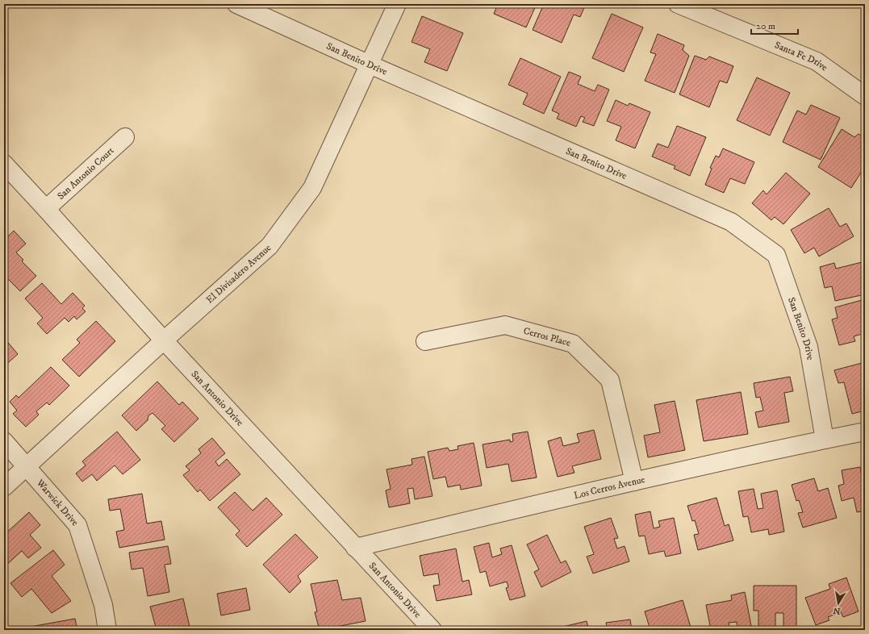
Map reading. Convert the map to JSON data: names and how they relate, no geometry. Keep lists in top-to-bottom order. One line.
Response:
{"streets":{"street":["Santa Fe Drive","San Benito Drive","San Antonio Court","El Divisadero Avenue","Cerros Place","San Antonio Drive","Los Cerros Avenue","Warwick Drive"]},"crossings":[["San Benito Drive","El Divisadero Avenue"],["San Benito Drive","Los Cerros Avenue"],["San Antonio Court","San Antonio Drive"],["El Divisadero Avenue","San Antonio Drive"],["El Divisadero Avenue","Warwick Drive"],["Cerros Place","Los Cerros Avenue"],["San Antonio Drive","Los Cerros Avenue"]],"scale_bar":"20 m","north":"bottom"}
